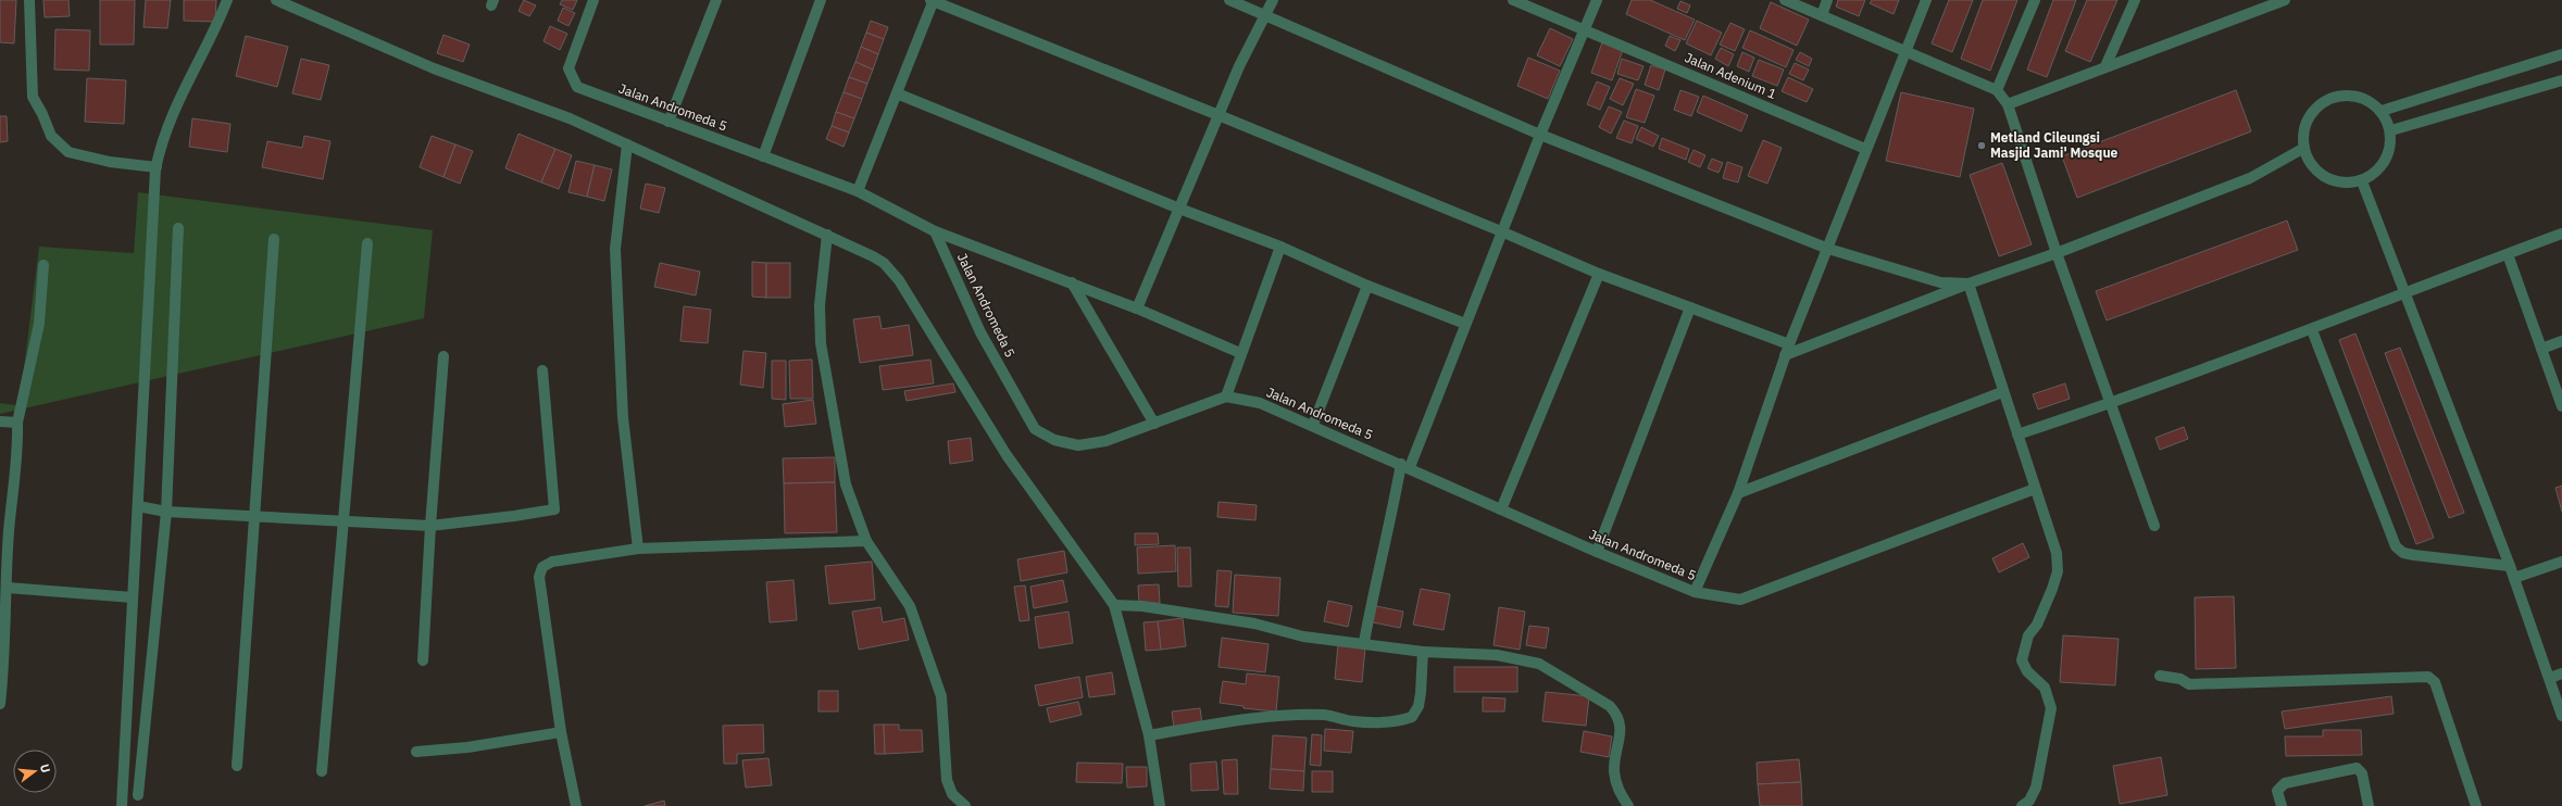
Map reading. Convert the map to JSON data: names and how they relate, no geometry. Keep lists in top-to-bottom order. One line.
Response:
{"streets":{"street":["Jalan Adenium 1","Jalan Andromeda 5"]},"places":["Metland Cileungsi Masjid Jami' Mosque"],"north":"right"}
